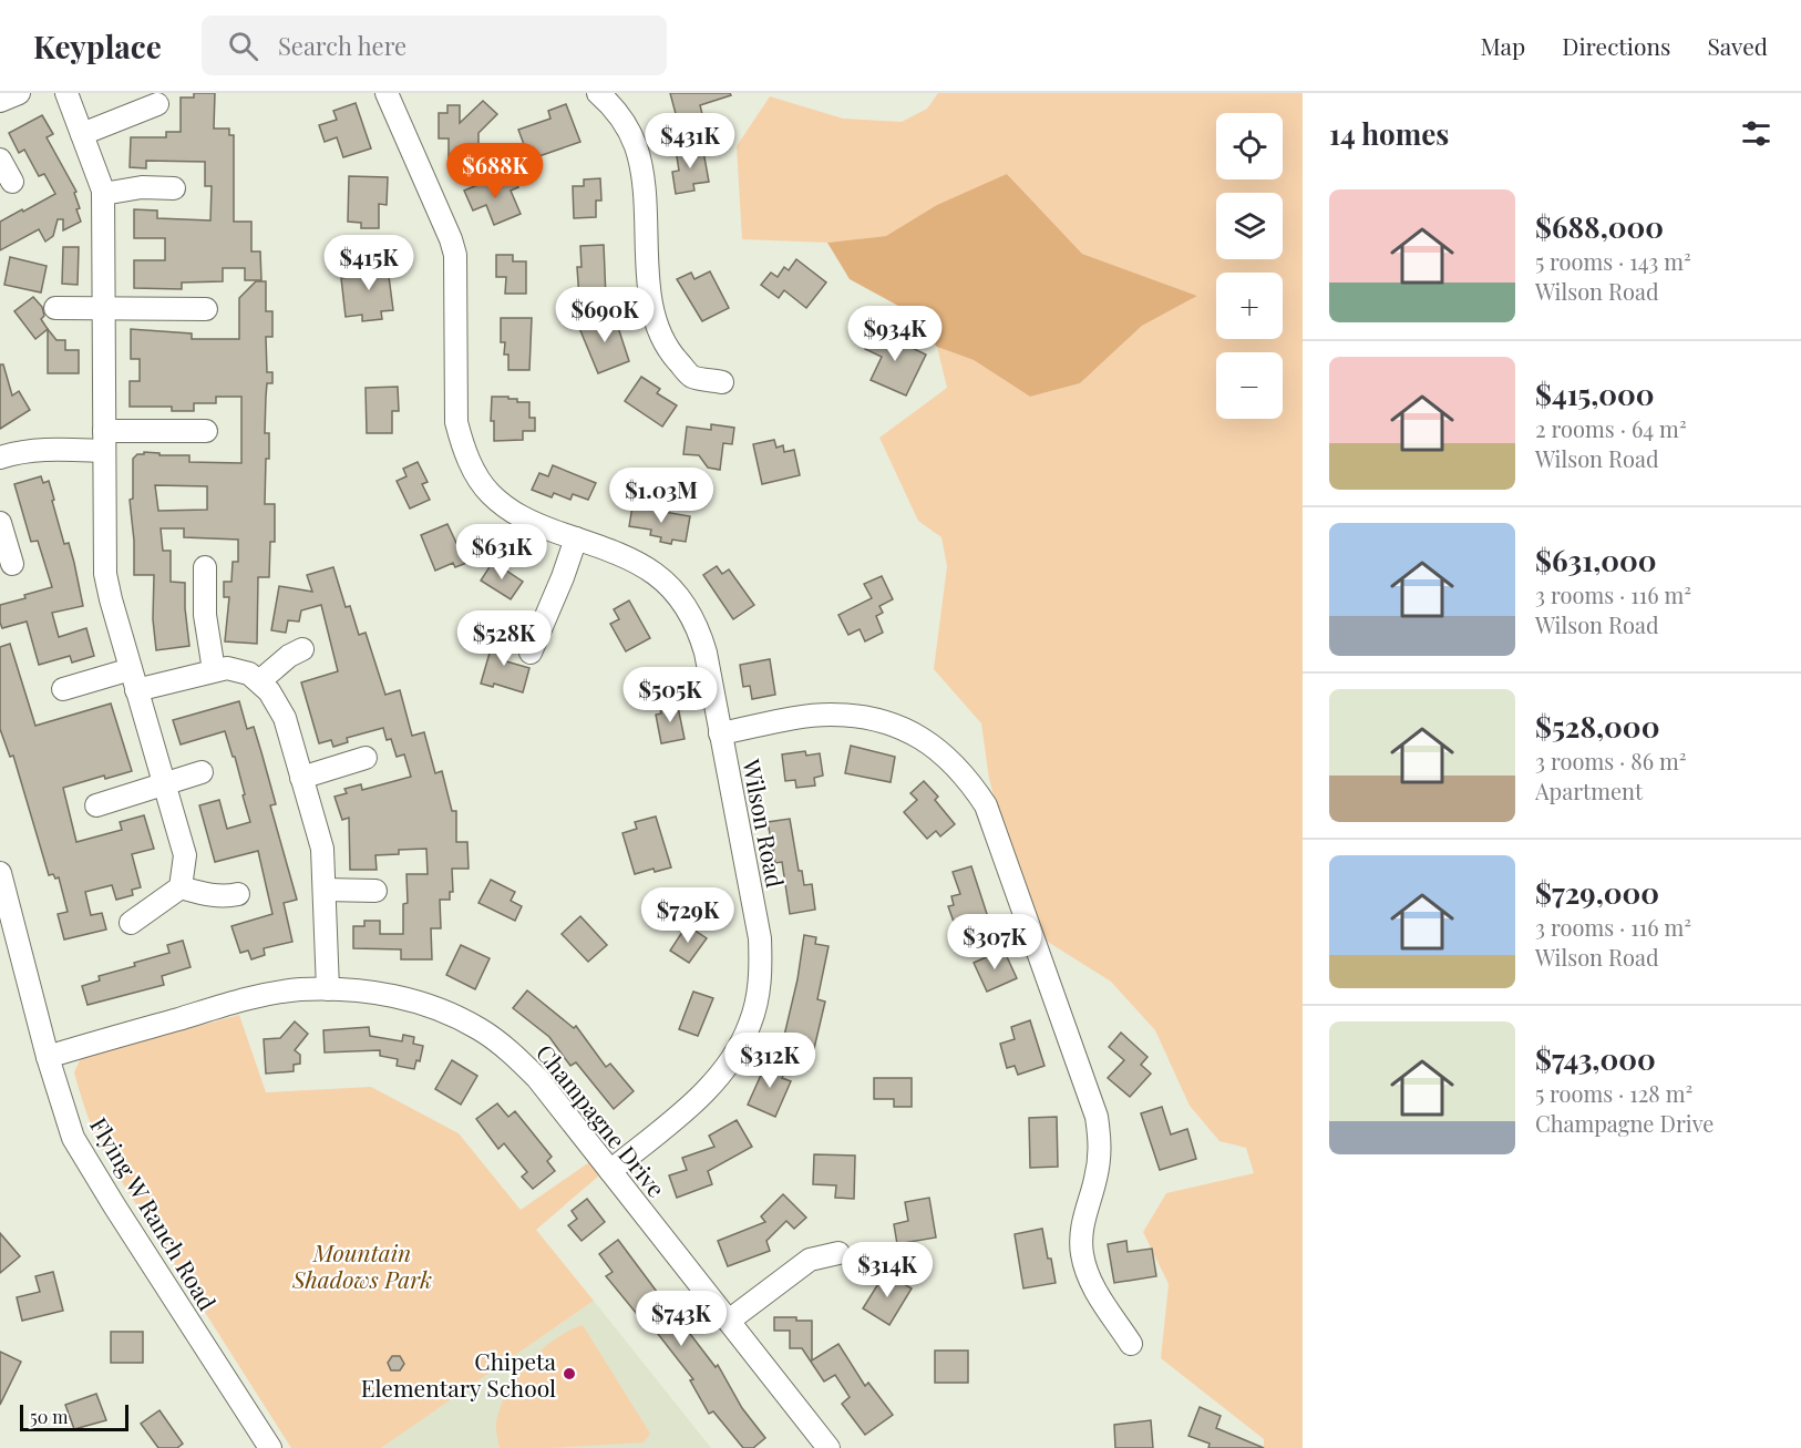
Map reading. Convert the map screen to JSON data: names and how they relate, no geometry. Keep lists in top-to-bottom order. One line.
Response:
{"streets":{"street":["Wilson Road","Champagne Drive","Flying W Ranch Road"]},"crossings":[["Wilson Road","Champagne Drive"],["Champagne Drive","Flying W Ranch Road"]],"parks":["Mountain Shadows Park"],"places":["Chipeta Elementary School"],"scale_bar":"50 m","page":{"header":"Keyplace","search":"Search here","nav":["Map","Directions","Saved"],"heading":"14 homes","map_buttons":["+","−"],"price":["$431K","$688K","$415K","$690K","$934K","$1.03M","$631K","$528K","$505K","$729K","$307K","$312K","$314K","$743K"],"list":[{"name":"$688,000","note":"5 rooms · 143 m² · Wilson Road"},{"name":"$415,000","note":"2 rooms · 64 m² · Wilson Road"},{"name":"$631,000","note":"3 rooms · 116 m² · Wilson Road"},{"name":"$528,000","note":"3 rooms · 86 m² · Apartment"},{"name":"$729,000","note":"3 rooms · 116 m² · Wilson Road"},{"name":"$743,000","note":"5 rooms · 128 m² · Champagne Drive"}],"scale":"50 m"}}
